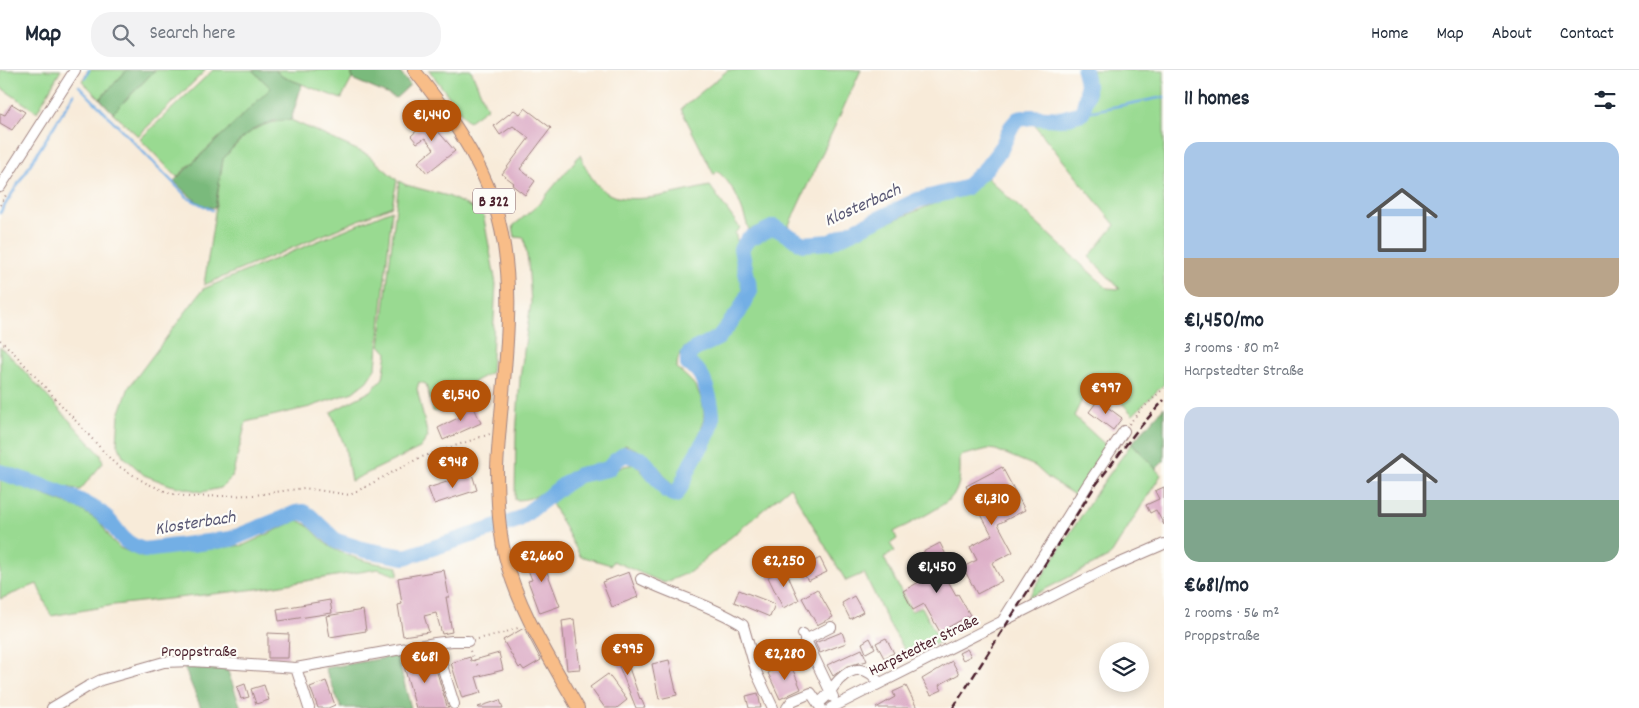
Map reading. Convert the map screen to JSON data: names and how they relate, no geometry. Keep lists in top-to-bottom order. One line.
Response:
{"streets":{"main road":["B 322"],"street":["Harpstedter Straße","Proppstraße"]},"water":["Klosterbach"],"page":{"header":"Map","search":"Search here","nav":["Home","Map","About","Contact"],"heading":"11 homes","price":["€1,440","€997","€1,540","€948","€1,310","€2,660","€2,250","€1,450","€995","€2,280","€681"],"list":[{"name":"€1,450/mo","note":"3 rooms · 80 m² · Harpstedter Straße"},{"name":"€681/mo","note":"2 rooms · 56 m² · Proppstraße"}]}}
